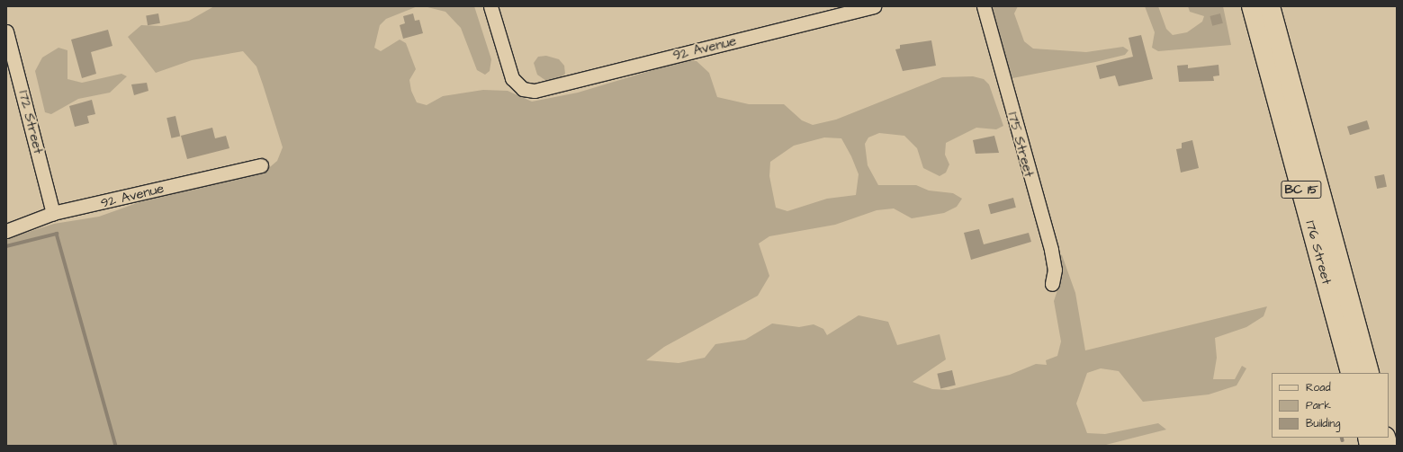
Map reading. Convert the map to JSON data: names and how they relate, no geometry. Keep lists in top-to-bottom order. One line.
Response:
{"streets":{"highway":["BC 15","176 Street"],"street":["92 Avenue","172 Street","175 Street"]},"crossings":[["92 Avenue","172 Street"]],"legend":["Road","Park","Building"]}
